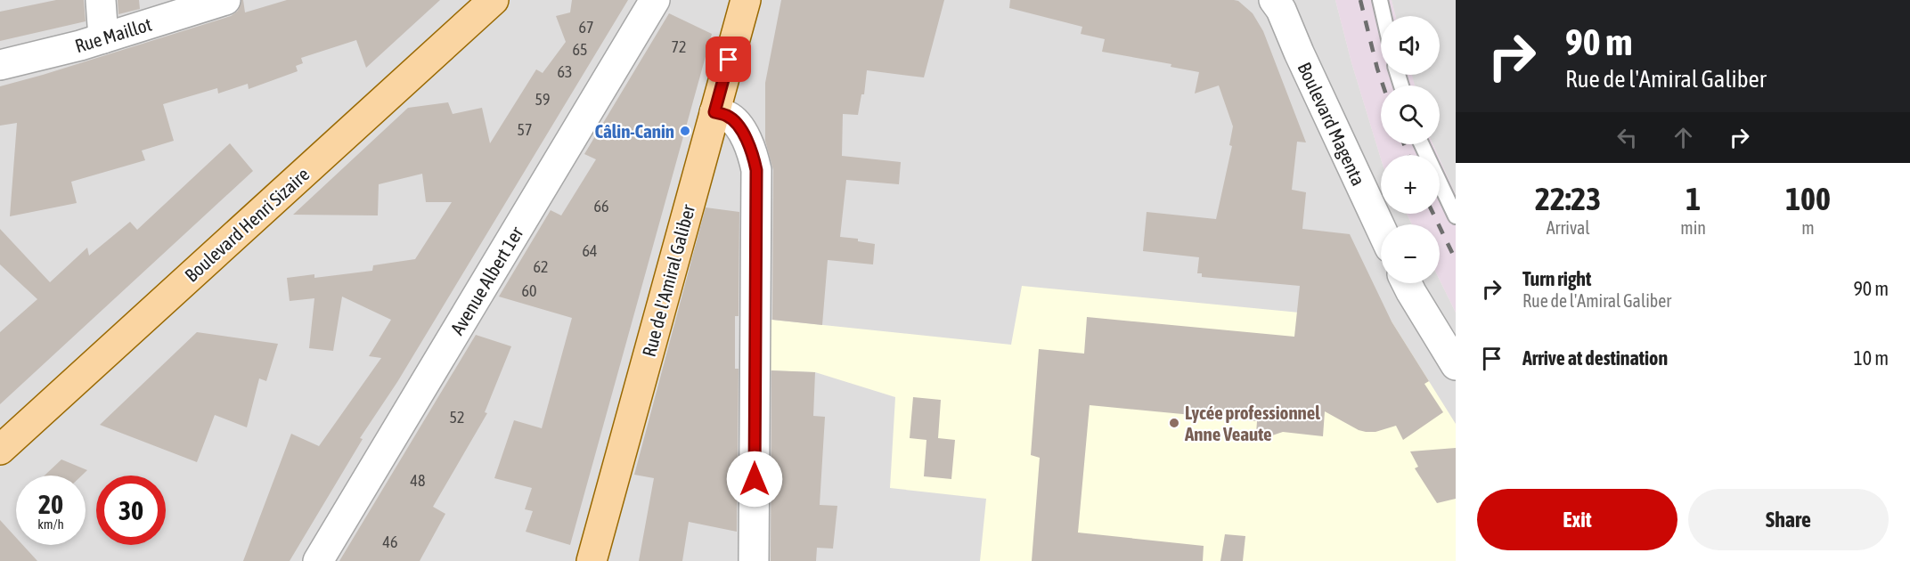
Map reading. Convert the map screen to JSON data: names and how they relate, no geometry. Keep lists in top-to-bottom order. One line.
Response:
{"streets":{"main road":["Boulevard Henri Sizaire","Rue de l'Amiral Galiber"],"street":["Rue Maillot","Boulevard Magenta","Avenue Albert 1er"]},"places":["Câlin-Canin","Lycée professionnel Anne Veaute"],"house_numbers":["67","72","65","63","59","57","66","64","62","60","52","48","46"],"page":{"turn":["90 m","Rue de l'Amiral Galiber"],"map_buttons":["+","−"],"eta":["22:23","Arrival","1","min","100","m"],"list":[{"name":"Turn right","note":"Rue de l'Amiral Galiber","value":"90 m"},{"name":"Arrive at destination","value":"10 m"}],"speed":"20 km/h","limit":"30","buttons":["Exit","Share"]}}
